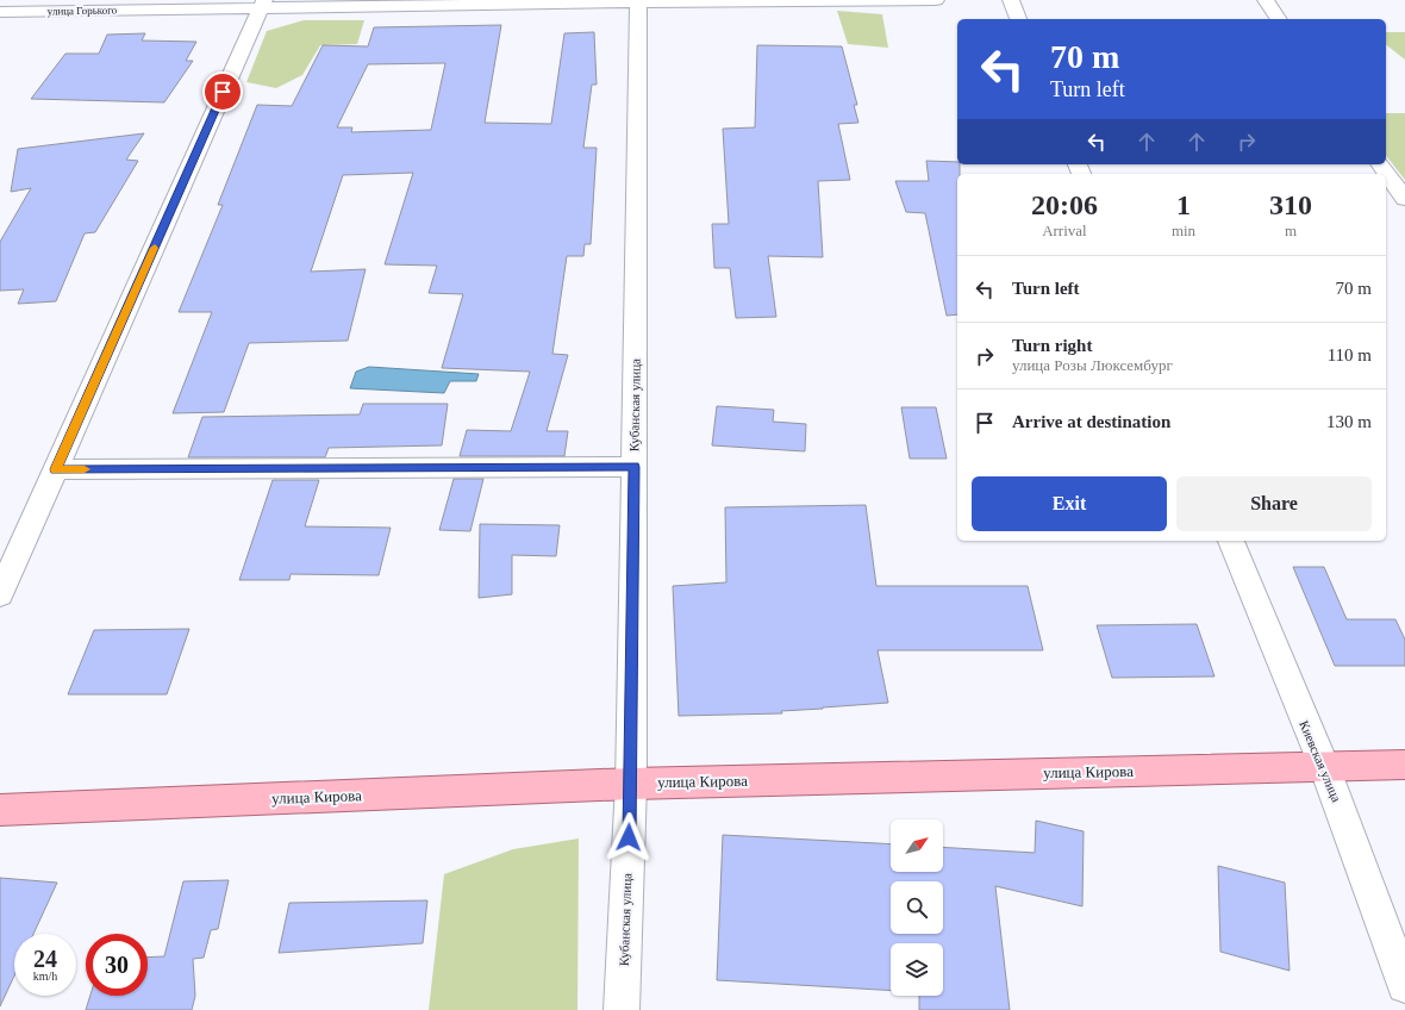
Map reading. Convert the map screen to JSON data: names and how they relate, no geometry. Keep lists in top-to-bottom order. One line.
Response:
{"streets":{"main road":["улица Кирова"],"street":["улица Горького","Кубанская улица","Киевская улица"]},"crossings":[["улица Горького","Кубанская улица"],["Кубанская улица","улица Кирова"],["Киевская улица","улица Кирова"]],"north":"top right","page":{"turn":["70 m","Turn left"],"eta":["20:06","Arrival","1","min","310","m"],"list":[{"name":"Turn left","value":"70 m"},{"name":"Turn right","note":"улица Розы Люксембург","value":"110 m"},{"name":"Arrive at destination","value":"130 m"}],"buttons":["Exit","Share"],"speed":"24 km/h","limit":"30"}}
